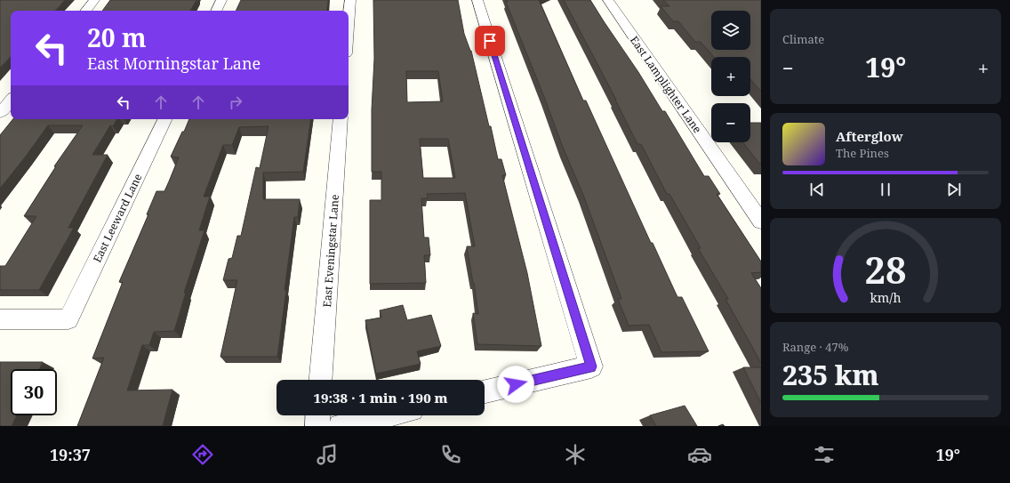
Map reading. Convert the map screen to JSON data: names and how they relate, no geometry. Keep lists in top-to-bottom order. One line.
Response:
{"streets":{"street":["East Lamplighter Lane","East Leeward Lane","East Eveningstar Lane"]},"page":{"tile":["Climate",["Range · 47%","235 km"]],"map_buttons":["+","−"],"turn":["20 m","East Morningstar Lane"],"heat":["−","19°","+"],"song":["Afterglow","The Pines"],"limit":"30","trip":"19:38 · 1 min · 190 m","tabs":["19:37","19°"],"gauge":["28","km/h"]}}
